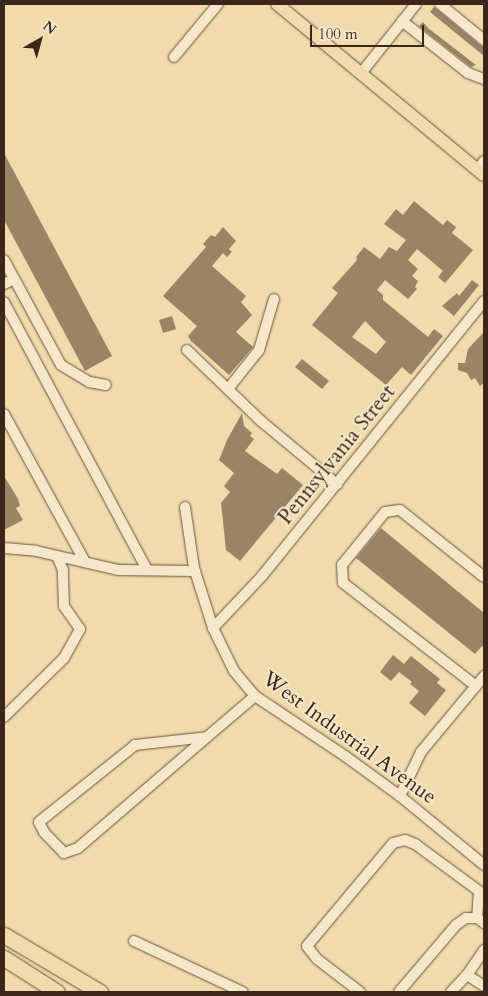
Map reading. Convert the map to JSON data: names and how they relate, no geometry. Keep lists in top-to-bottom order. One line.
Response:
{"streets":{"street":["Pennsylvania Street","West Industrial Avenue"]},"crossings":[["Pennsylvania Street","West Industrial Avenue"]],"scale_bar":"100 m","north":"top right"}
